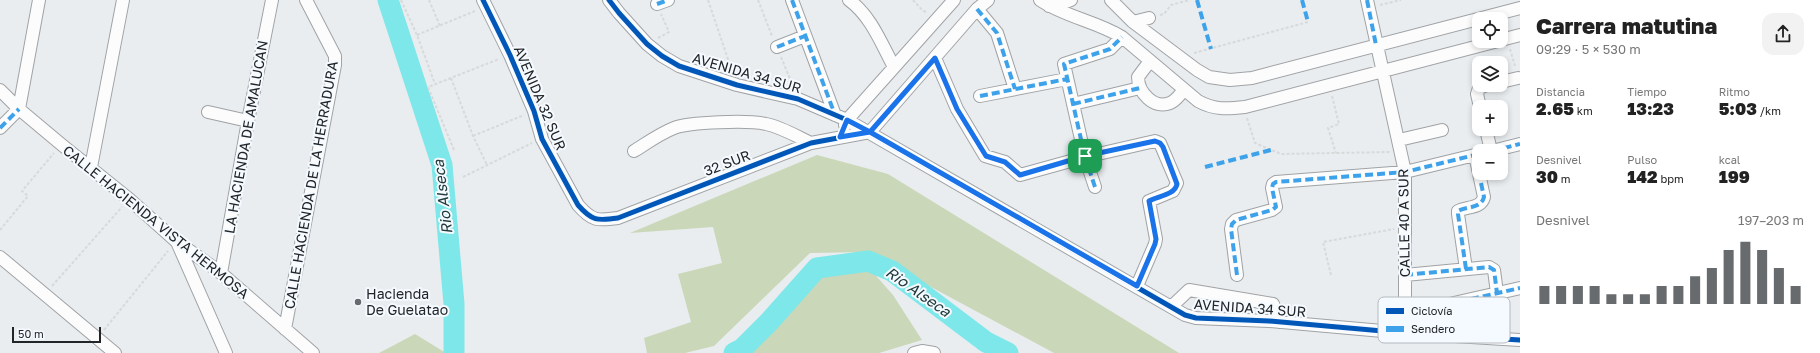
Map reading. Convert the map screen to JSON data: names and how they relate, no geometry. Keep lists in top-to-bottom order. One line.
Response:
{"streets":{"street":["AVENIDA 34 SUR","AVENIDA 32 SUR","LA HACIENDA DE AMALUCAN","32 SUR","CALLE HACIENDA DE LA HERRADURA","CALLE HACIENDA VISTA HERMOSA","CALLE 40 A SUR"]},"crossings":[["AVENIDA 34 SUR","32 SUR"],["AVENIDA 32 SUR","32 SUR"],["LA HACIENDA DE AMALUCAN","CALLE HACIENDA VISTA HERMOSA"],["CALLE HACIENDA DE LA HERRADURA","CALLE HACIENDA VISTA HERMOSA"]],"water":["Rio Alseca"],"places":["Hacienda De Guelatao"],"legend":["Ciclovía","Sendero"],"scale_bar":"50 m","page":{"heading":["Carrera matutina","09:29 · 5 × 530 m"],"map_buttons":["+","−"],"stats":[["Distancia","2.65 km"],["Tiempo","13:23"],["Ritmo","5:03 /km"],["Desnivel","30 m"],["Pulso","142 bpm"],["kcal","199"]],"chart":["Desnivel","197–203 m"],"scale":"50 m"}}
